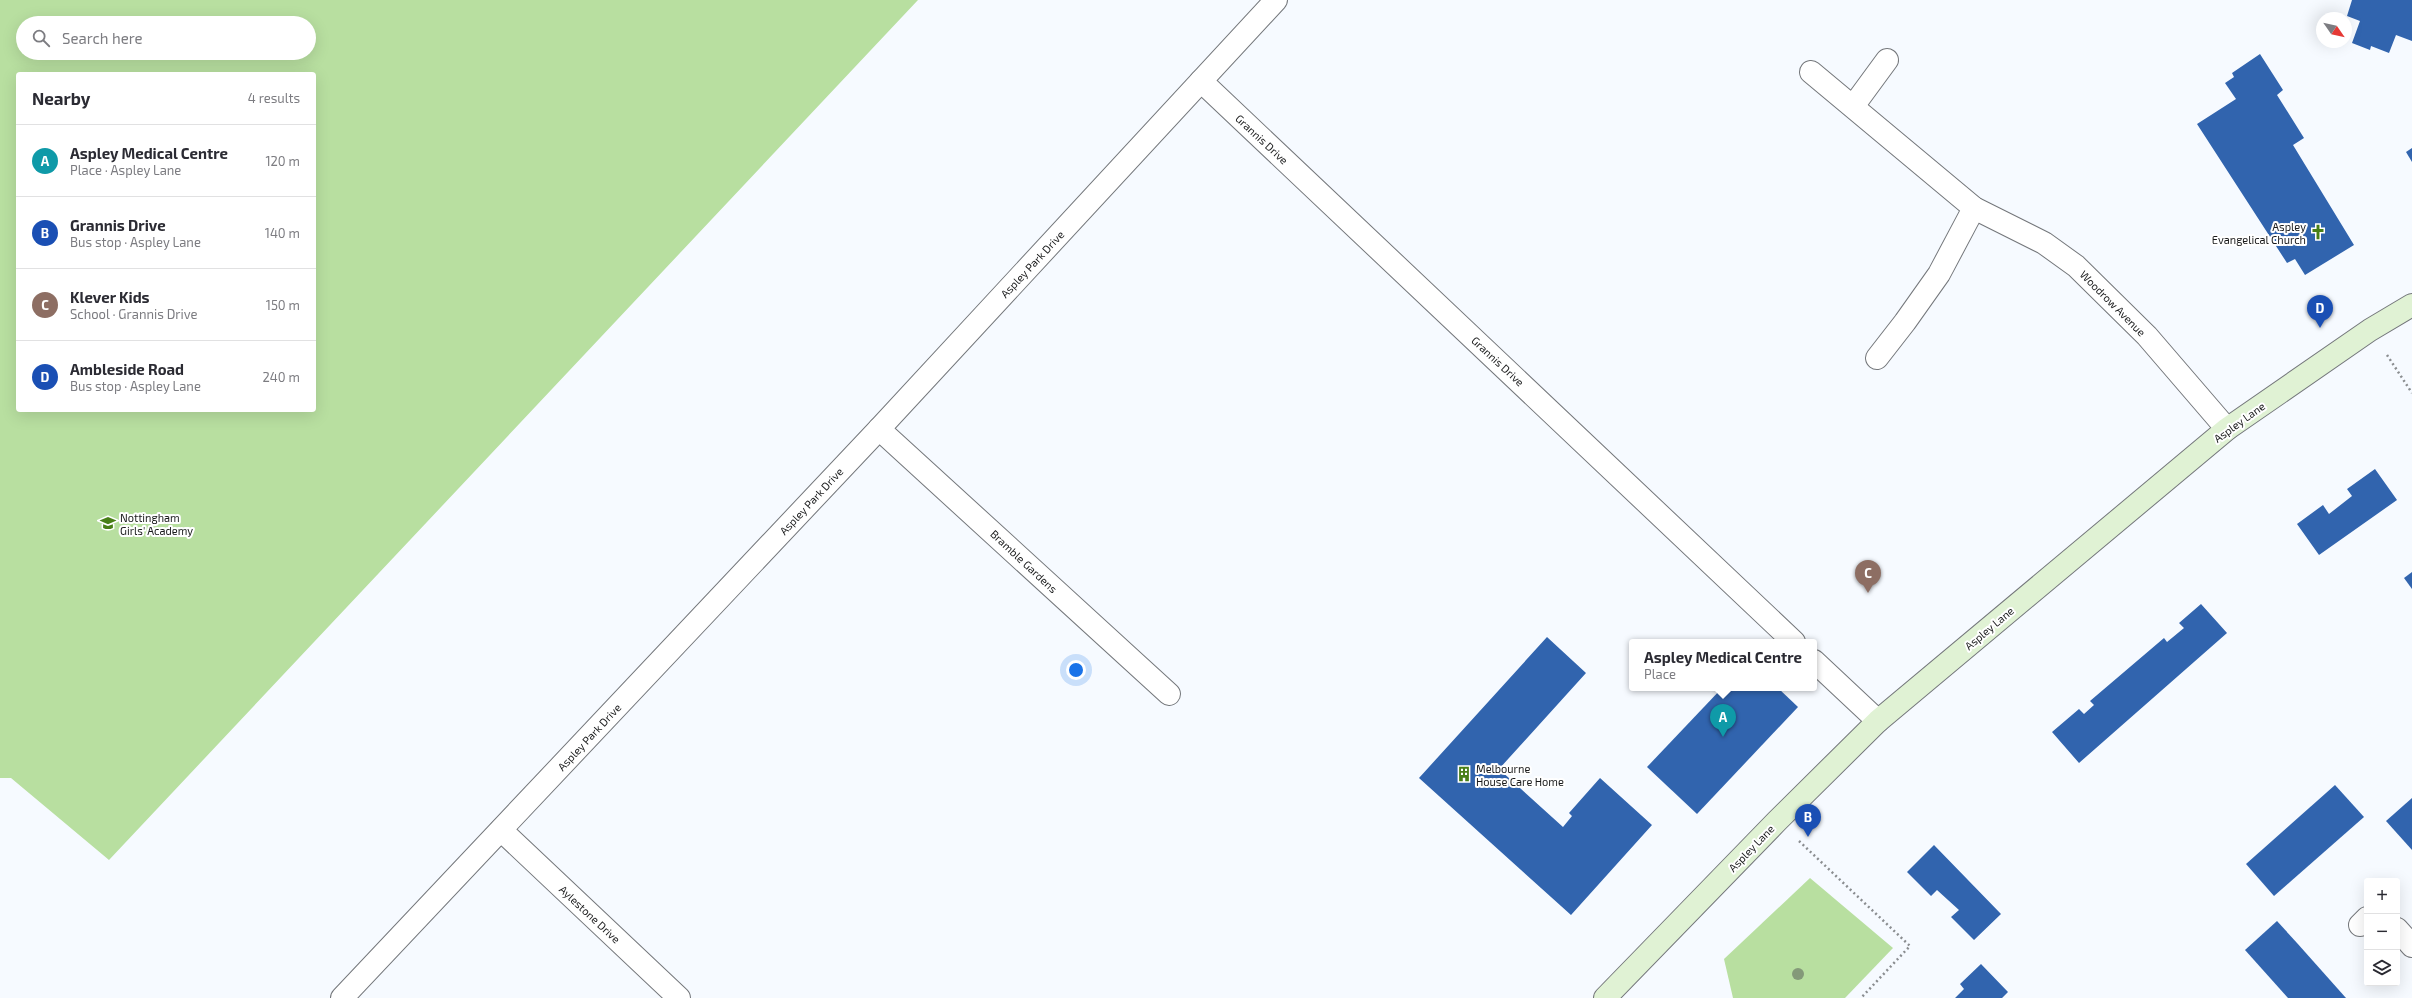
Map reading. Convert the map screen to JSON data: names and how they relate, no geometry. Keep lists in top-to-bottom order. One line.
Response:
{"streets":{"main road":["Aspley Lane"],"street":["Grannis Drive","Aspley Park Drive","Woodrow Avenue","Bramble Gardens","Aylestone Drive"]},"crossings":[["Grannis Drive","Aspley Park Drive"],["Aspley Park Drive","Bramble Gardens"],["Aspley Park Drive","Aylestone Drive"],["Woodrow Avenue","Aspley Lane"]],"places":{"church":["Aspley Evangelical Church"],"school or university":["Nottingham Girls' Academy"],"building":["Melbourne House Care Home"]},"north":"bottom right","page":{"search":"Search here","heading":["Nearby","4 results"],"list":[{"mark":"A","name":"Aspley Medical Centre","note":"Place · Aspley Lane","value":"120 m"},{"mark":"B","name":"Grannis Drive","note":"Bus stop · Aspley Lane","value":"140 m"},{"mark":"C","name":"Klever Kids","note":"School · Grannis Drive","value":"150 m"},{"mark":"D","name":"Ambleside Road","note":"Bus stop · Aspley Lane","value":"240 m"}],"pins":["D","C","A","B"],"popup":["Aspley Medical Centre","Place"],"map_buttons":["+","−"]}}
